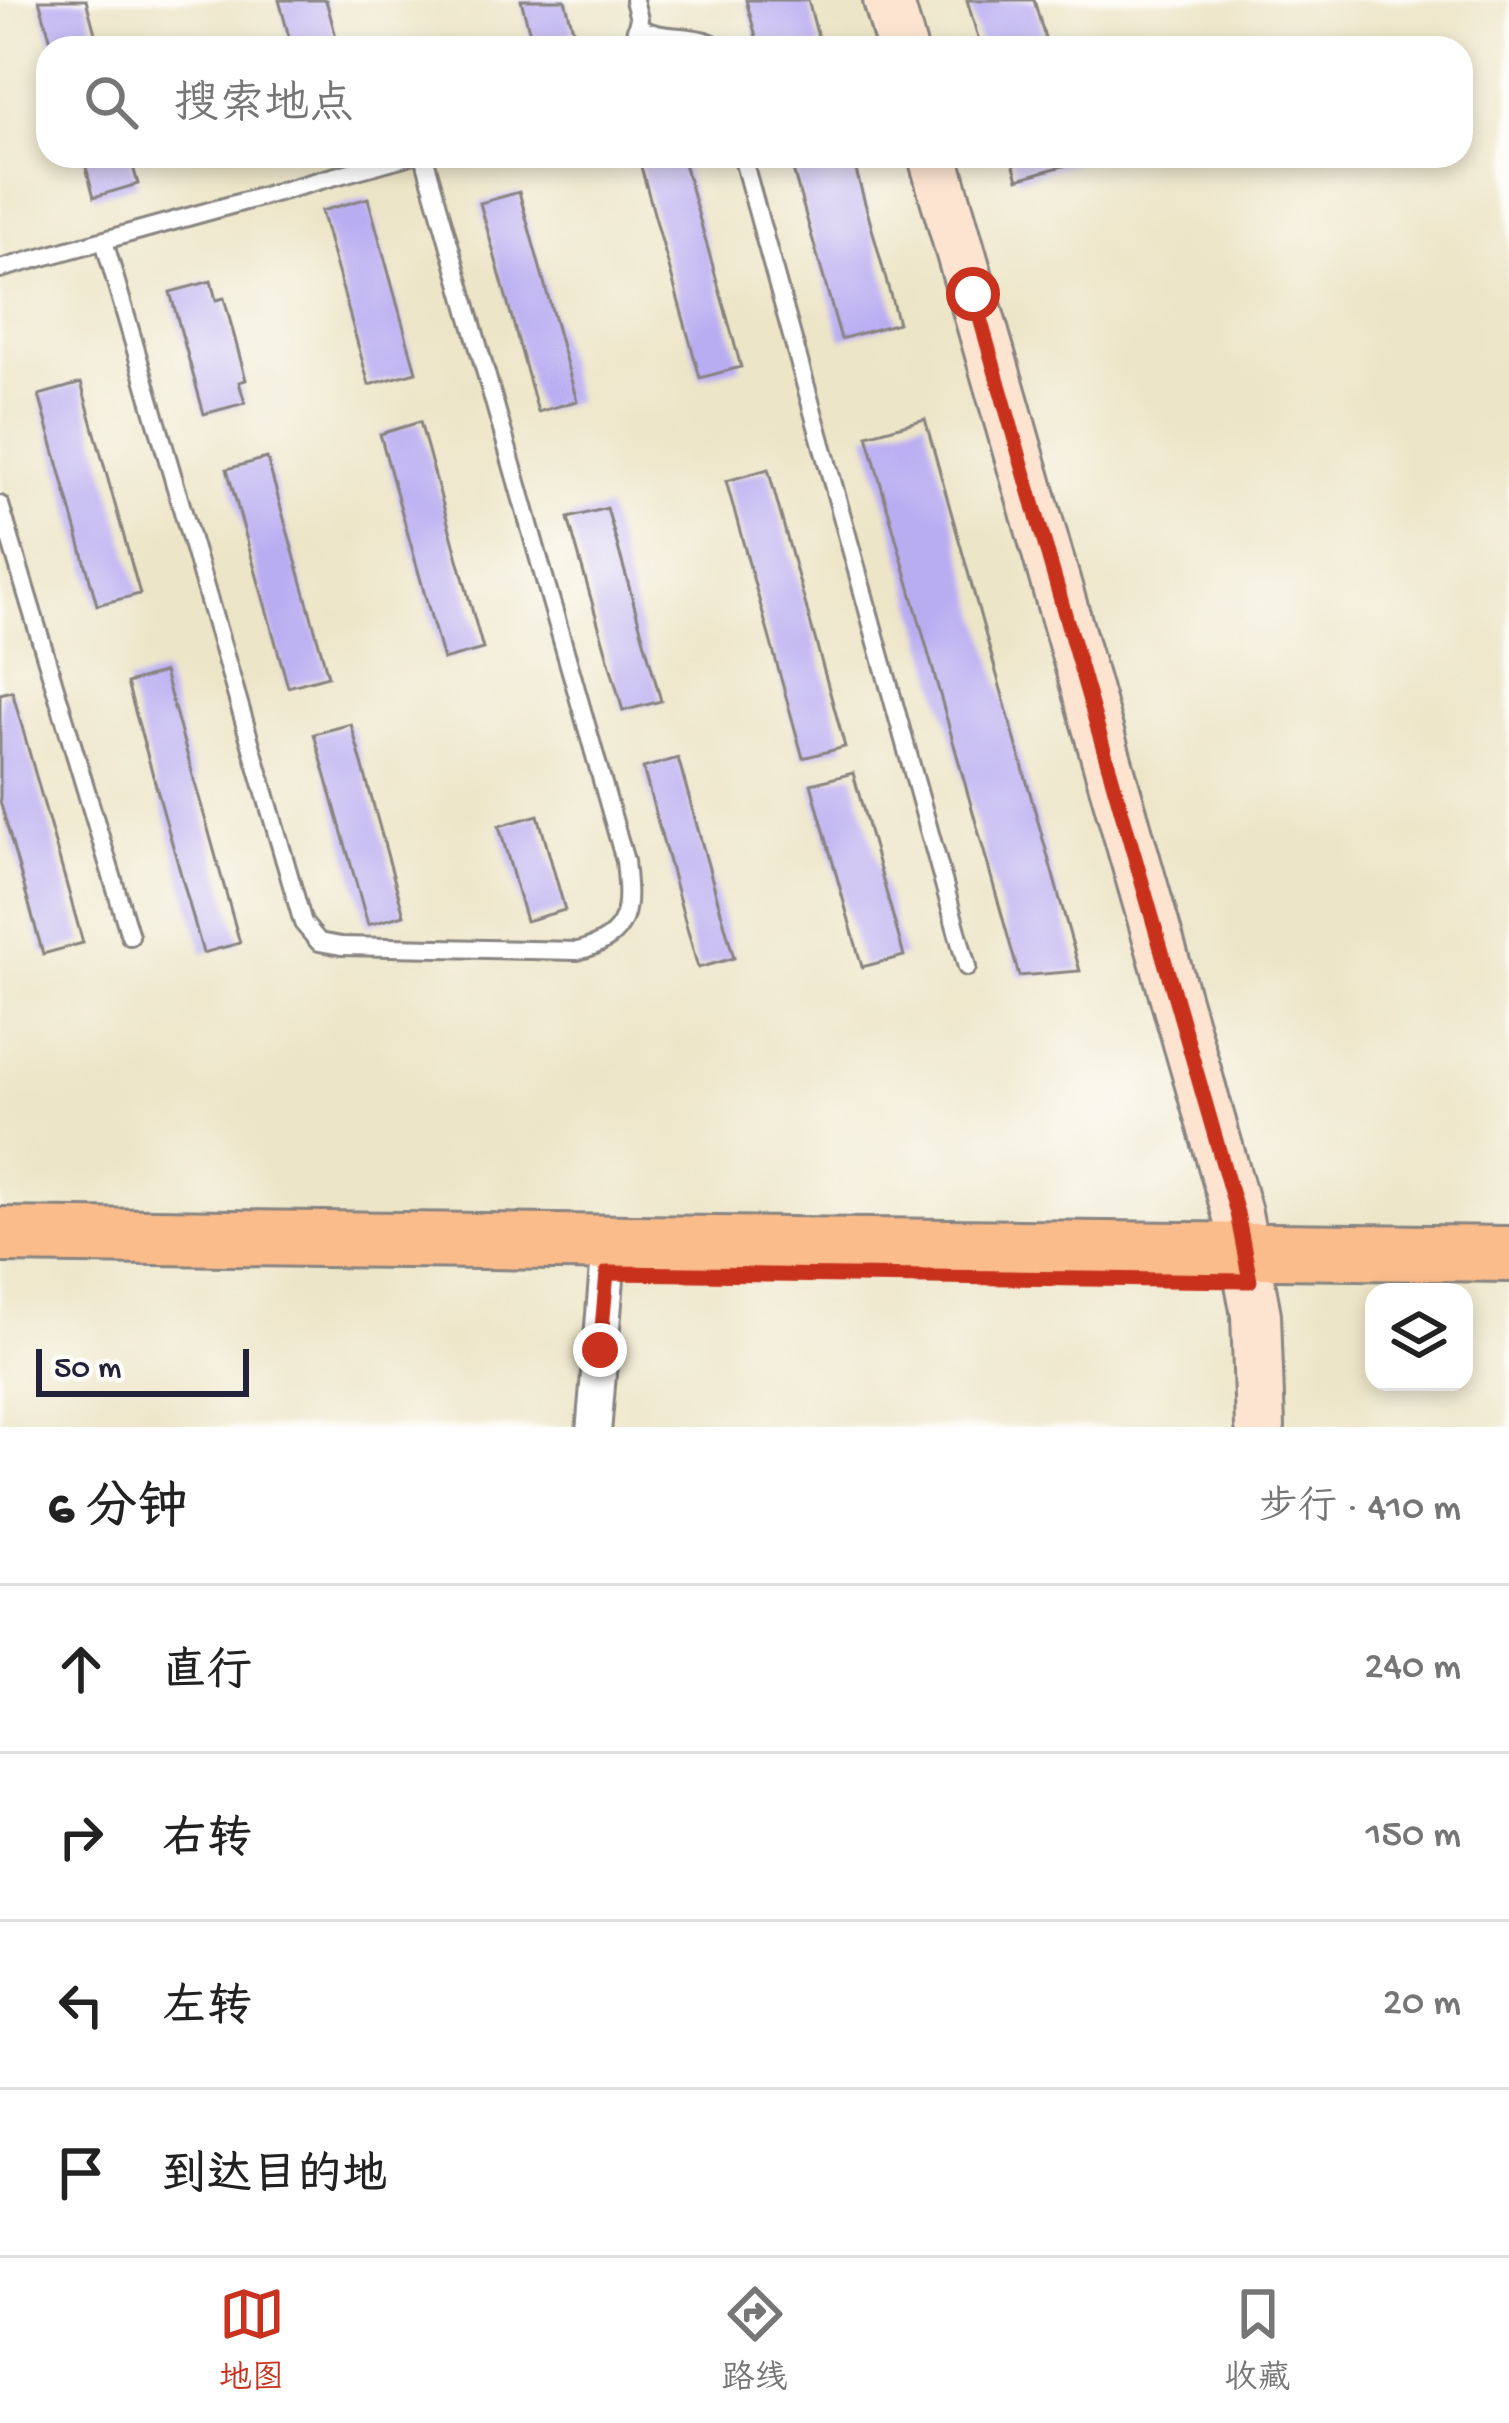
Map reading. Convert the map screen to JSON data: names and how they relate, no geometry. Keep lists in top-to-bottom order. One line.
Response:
{"scale_bar":"50 m","page":{"search":"搜索地点","scale":"50 m","heading":["6 分钟","步行 · 410 m"],"list":[["直行","240 m"],["右转","150 m"],["左转","20 m"],"到达目的地"],"nav":["地图","路线","收藏"]}}
